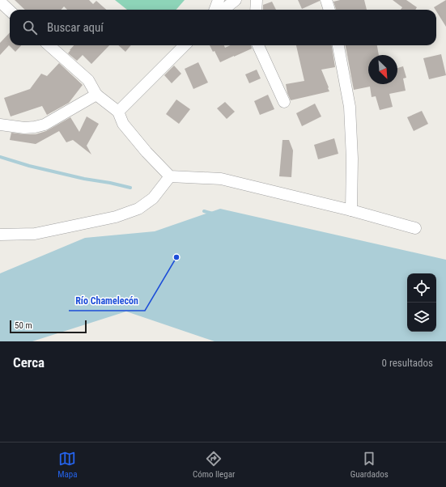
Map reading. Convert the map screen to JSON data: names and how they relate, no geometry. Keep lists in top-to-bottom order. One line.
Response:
{"places":["Río Chamelecón"],"scale_bar":"50 m","north":"bottom right","page":{"search":"Buscar aquí","scale":"50 m","heading":["Cerca","0 resultados"],"nav":["Mapa","Cómo llegar","Guardados"]}}
